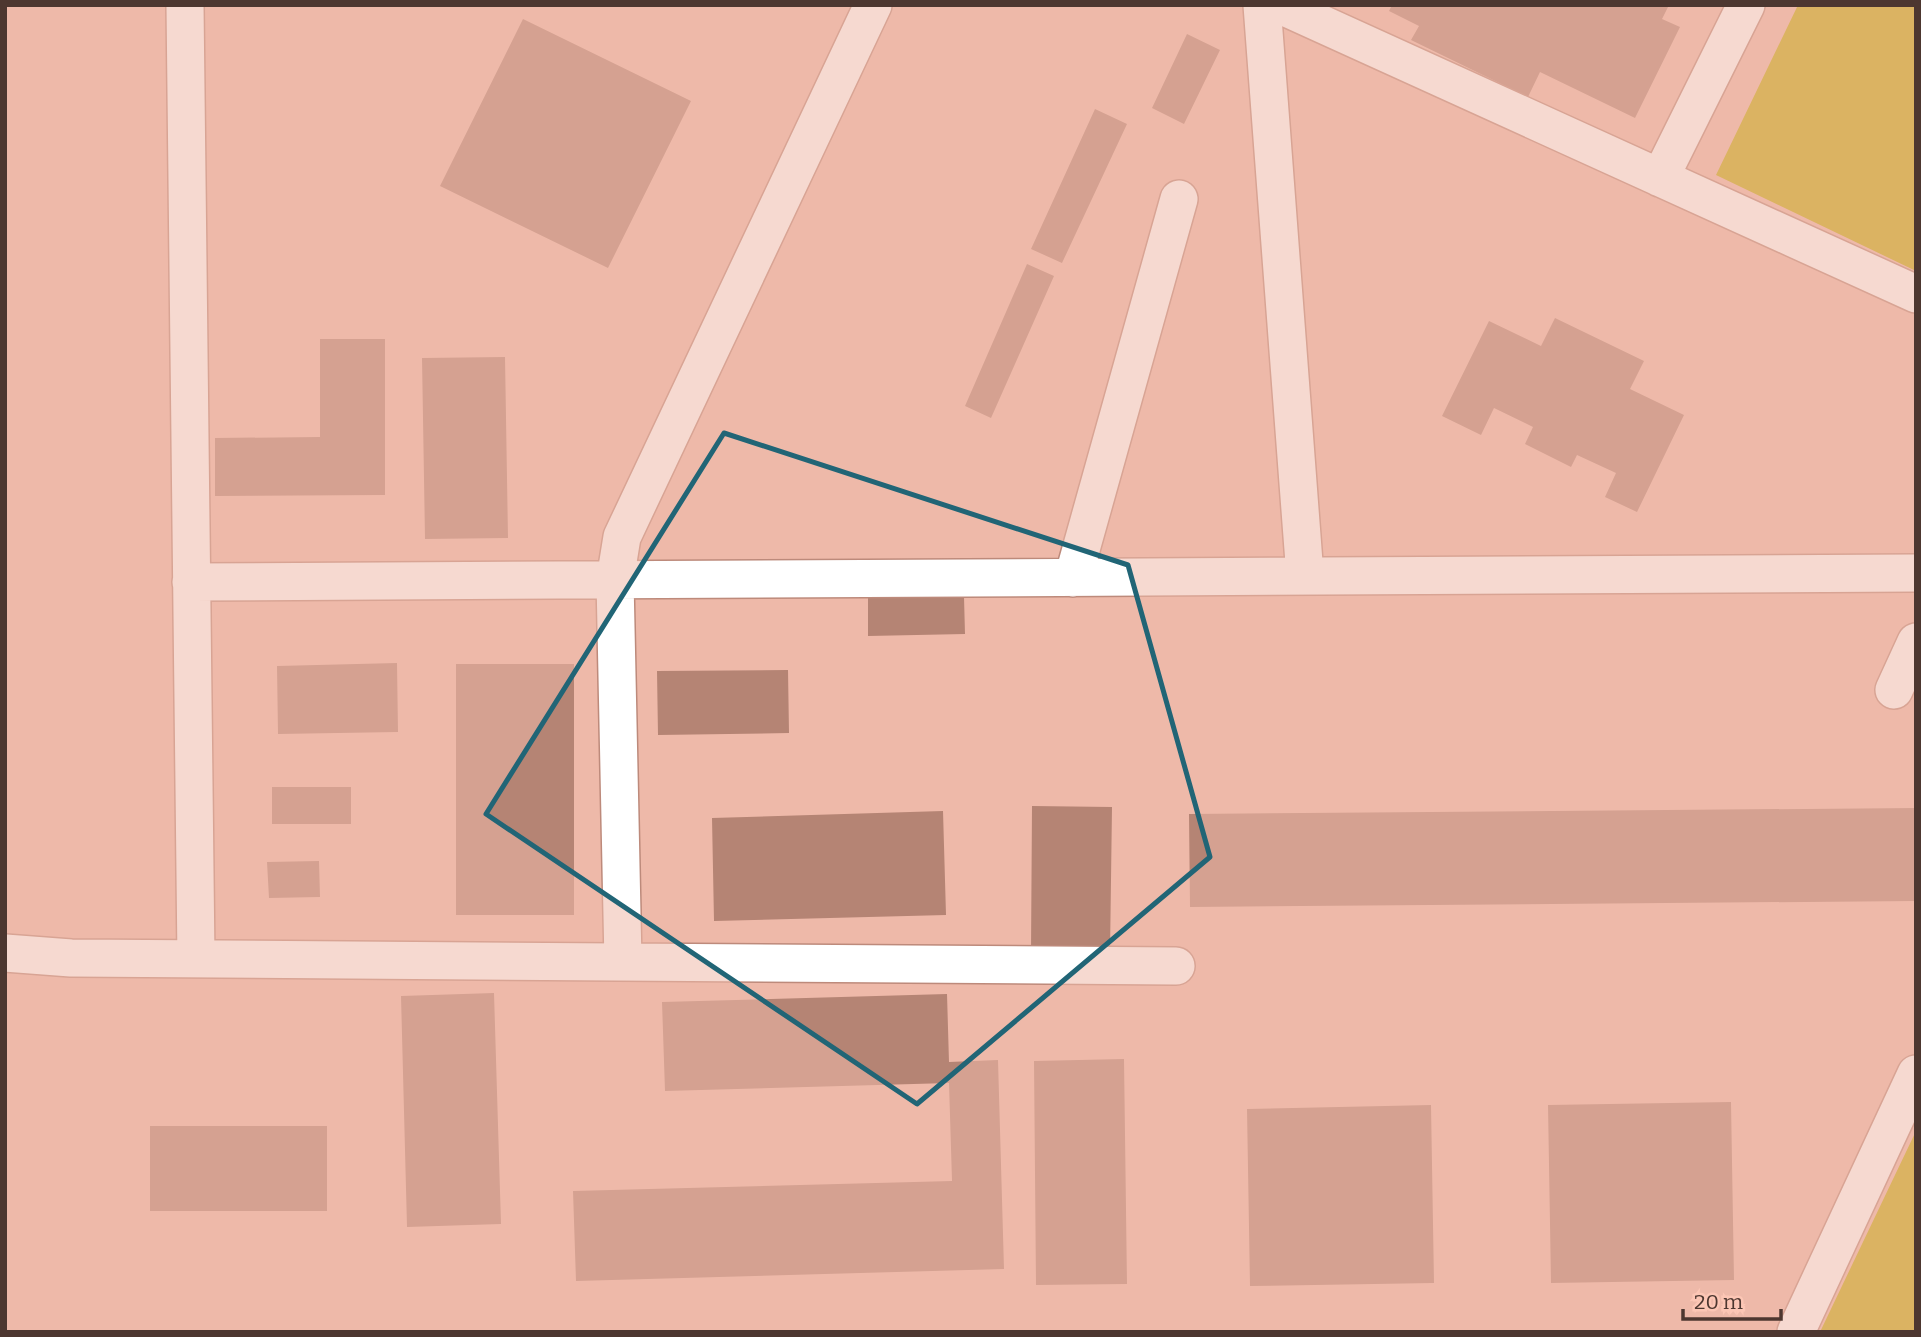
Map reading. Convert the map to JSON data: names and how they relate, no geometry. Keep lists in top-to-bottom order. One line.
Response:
{"scale_bar":"20 m"}
